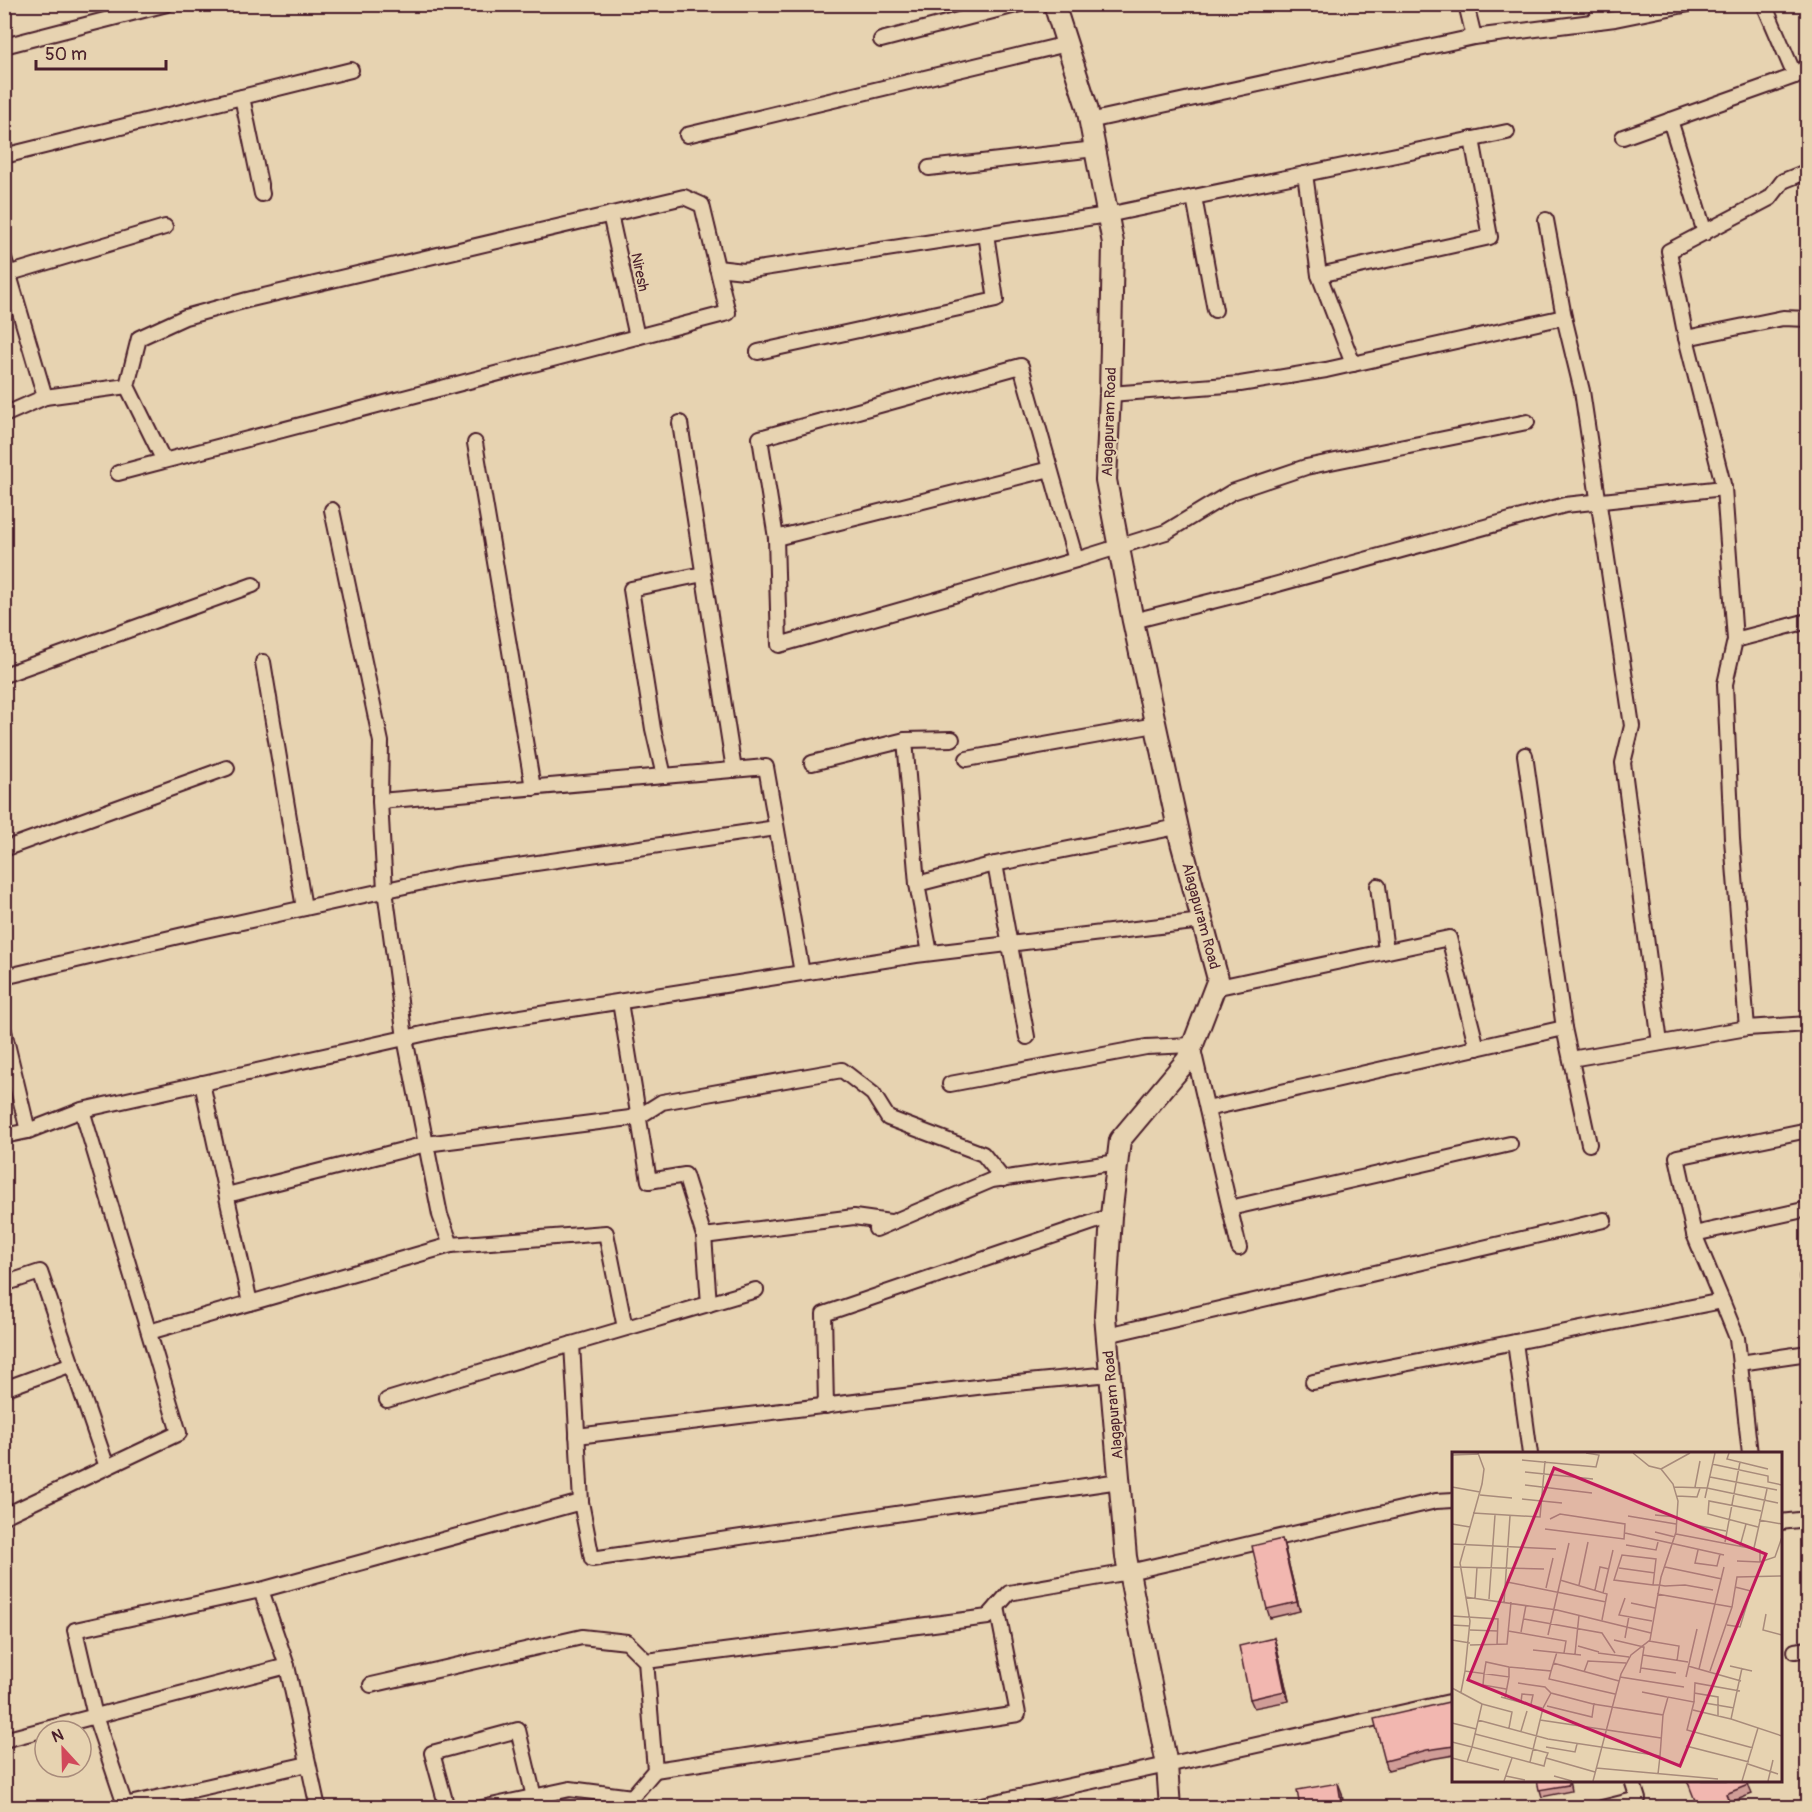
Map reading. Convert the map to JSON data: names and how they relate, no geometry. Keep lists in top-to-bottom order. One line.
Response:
{"streets":{"main road":["Alagapuram Road"],"street":["Niresh"]},"scale_bar":"50 m","north":"top"}
